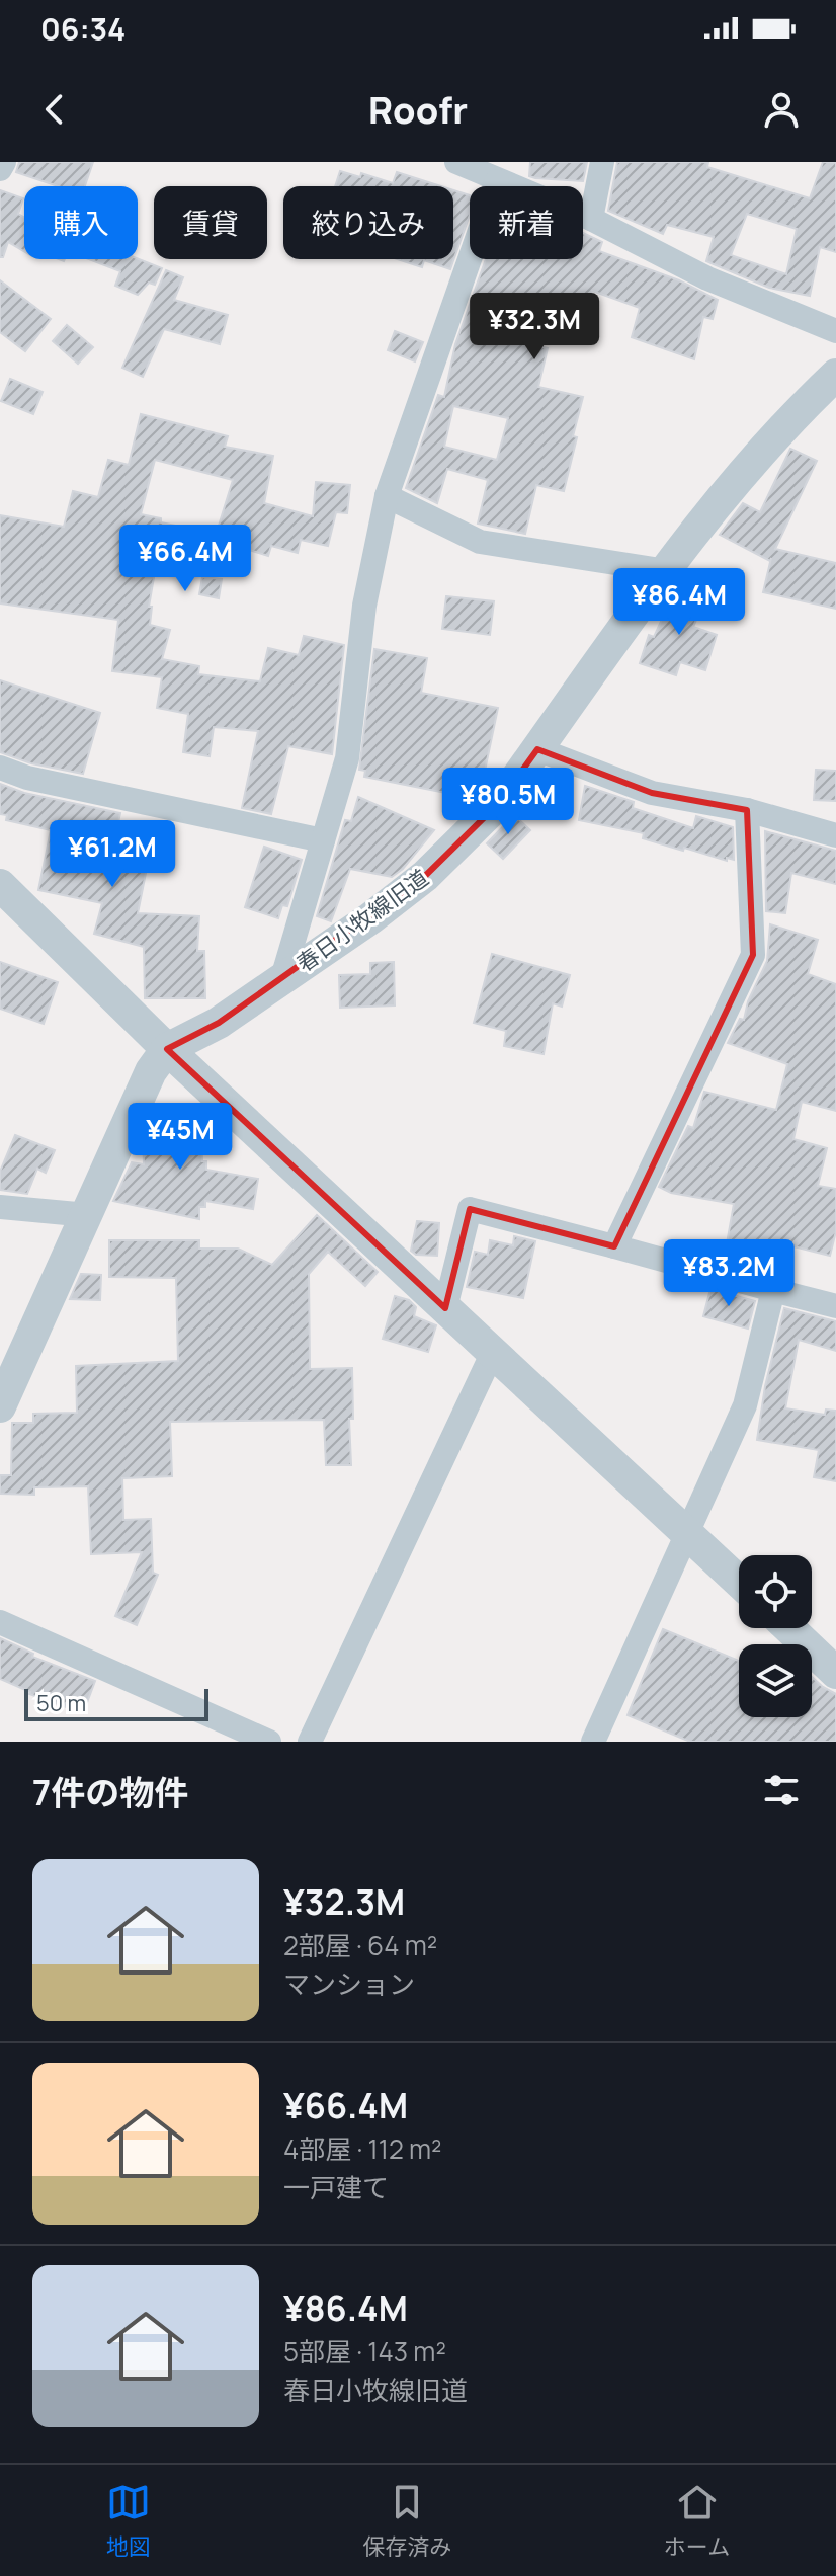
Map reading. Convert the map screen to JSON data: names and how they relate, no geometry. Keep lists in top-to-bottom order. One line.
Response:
{"streets":{"street":["春日小牧線旧道"]},"scale_bar":"50 m","page":{"status":"06:34","header":"Roofr","chip":["購入","賃貸","絞り込み","新着"],"price":["¥32.3M","¥66.4M","¥86.4M","¥80.5M","¥61.2M","¥45M","¥83.2M"],"scale":"50 m","heading":"7件の物件","list":[{"name":"¥32.3M","note":"2部屋 · 64 m² · マンション"},{"name":"¥66.4M","note":"4部屋 · 112 m² · 一戸建て"},{"name":"¥86.4M","note":"5部屋 · 143 m² · 春日小牧線旧道"}],"tabs":["地図","保存済み","ホーム"]}}
